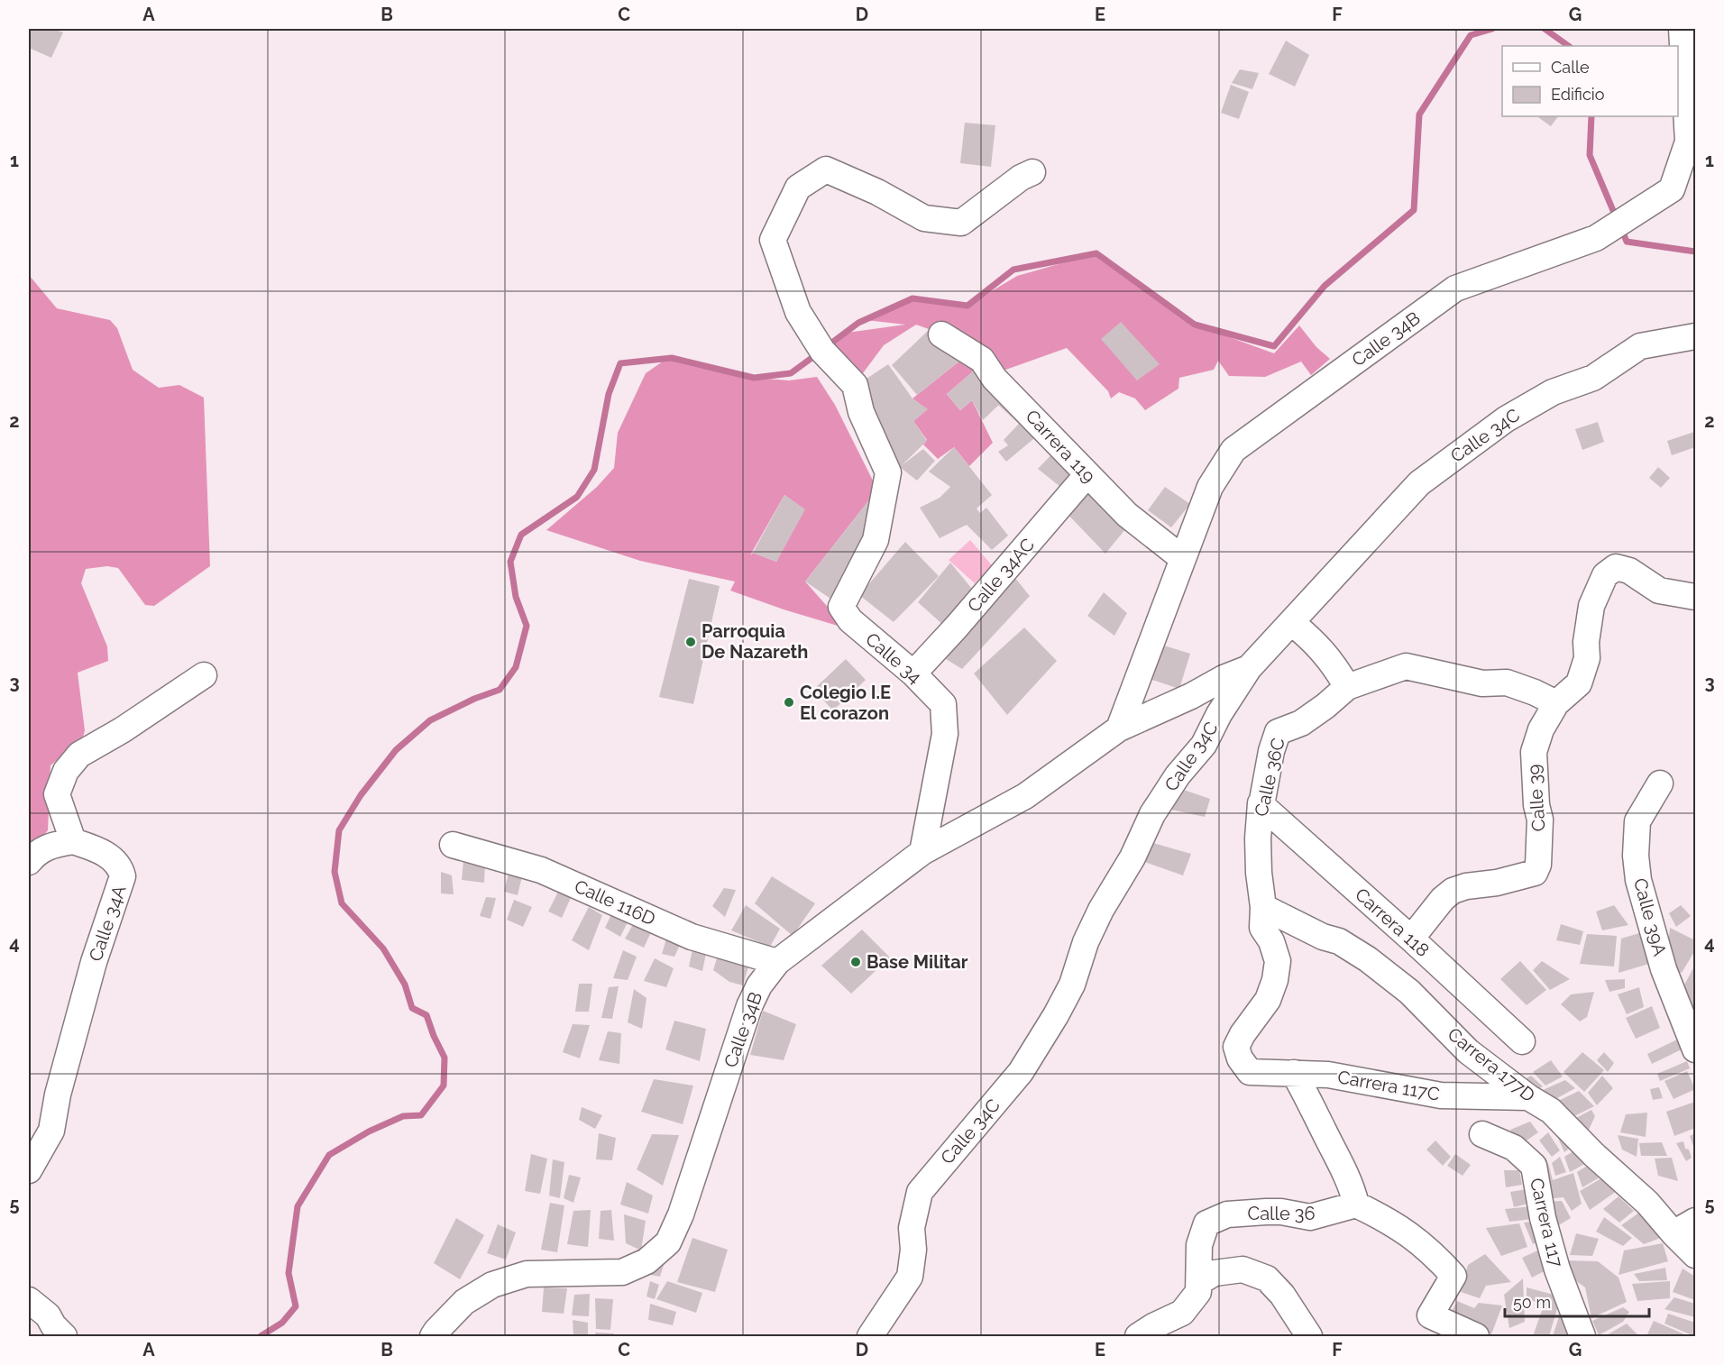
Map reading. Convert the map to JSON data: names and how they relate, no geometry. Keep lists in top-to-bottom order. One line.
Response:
{"streets":{"street":["Calle 34B","Calle 34C","Carrera 119","Calle 34AC","Calle 34","Calle 36C","Calle 39","Calle 116D","Calle 39A","Carrera 118","Calle 34A","Carrera 177D","Carrera 117C","Calle 36","Carrera 117"]},"crossings":[["Calle 34B","Calle 34C"],["Calle 34B","Carrera 119"],["Calle 34B","Calle 34"],["Calle 34B","Calle 116D"],["Carrera 119","Calle 34AC"],["Calle 34AC","Calle 34"],["Calle 36C","Calle 39"],["Calle 36C","Carrera 118"],["Calle 36C","Carrera 177D"],["Calle 36C","Carrera 117C"],["Calle 39","Carrera 118"],["Carrera 177D","Carrera 117C"]],"places":["Parroquia De Nazareth","Colegio I.E El corazon","Base Militar"],"legend":["Calle","Edificio"],"scale_bar":"50 m","grid":{"columns":["A","B","C","D","E","F","G"],"rows":["1","2","3","4","5"]}}
